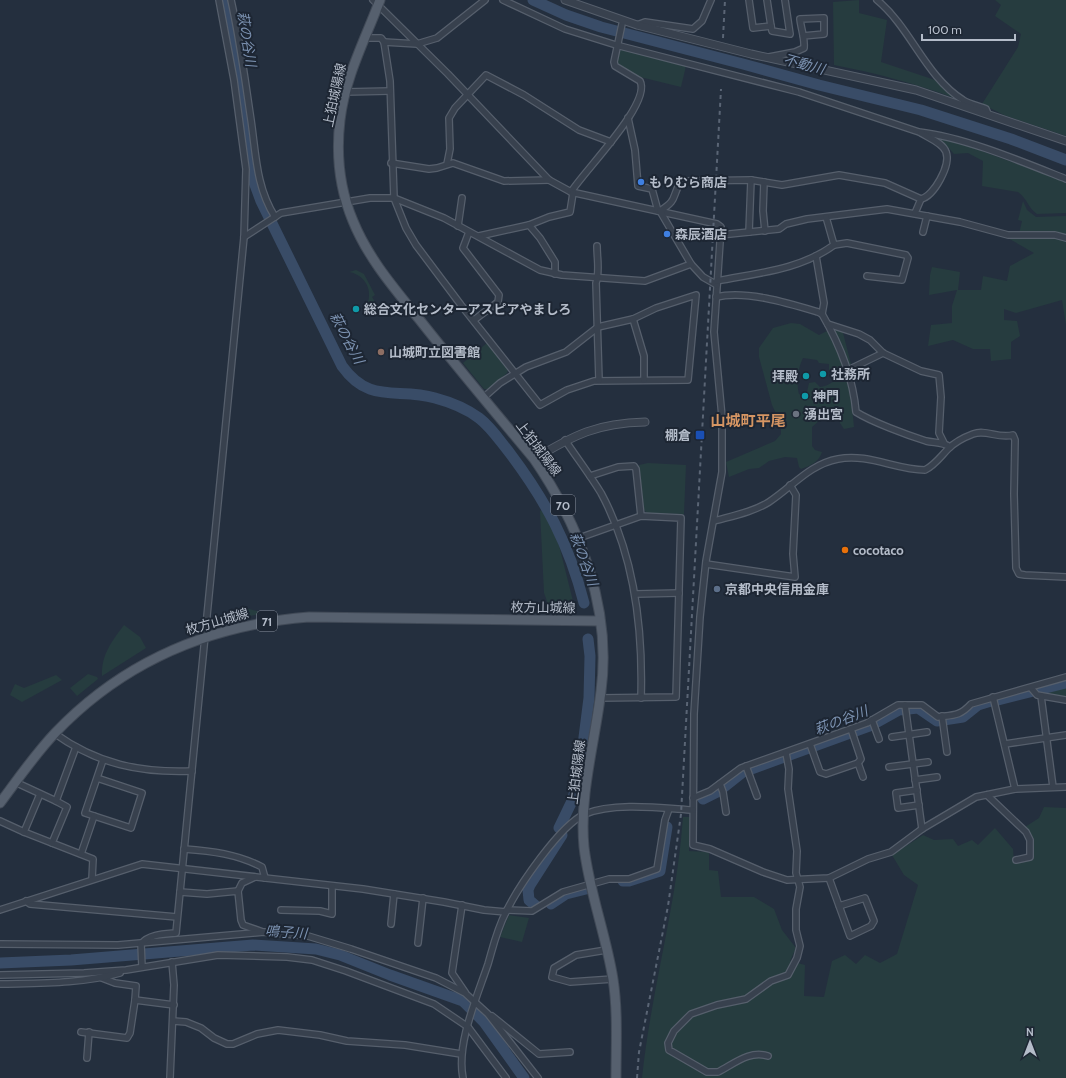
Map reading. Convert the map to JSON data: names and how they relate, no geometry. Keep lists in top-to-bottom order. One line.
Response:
{"streets":{"main road":["上狛城陽線","70","枚方山城線","71"]},"crossings":[["上狛城陽線","枚方山城線"]],"districts":["山城町平尾"],"water":["萩の谷川","不動川","鳴子川"],"places":{"other":["もりむら商店","森辰酒店","総合文化センターアスピアやましろ","山城町立図書館","社務所","拝殿","神門","湧出宮","cocotaco","京都中央信用金庫"],"transit":["棚倉"]},"scale_bar":"100 m","north":"top"}
